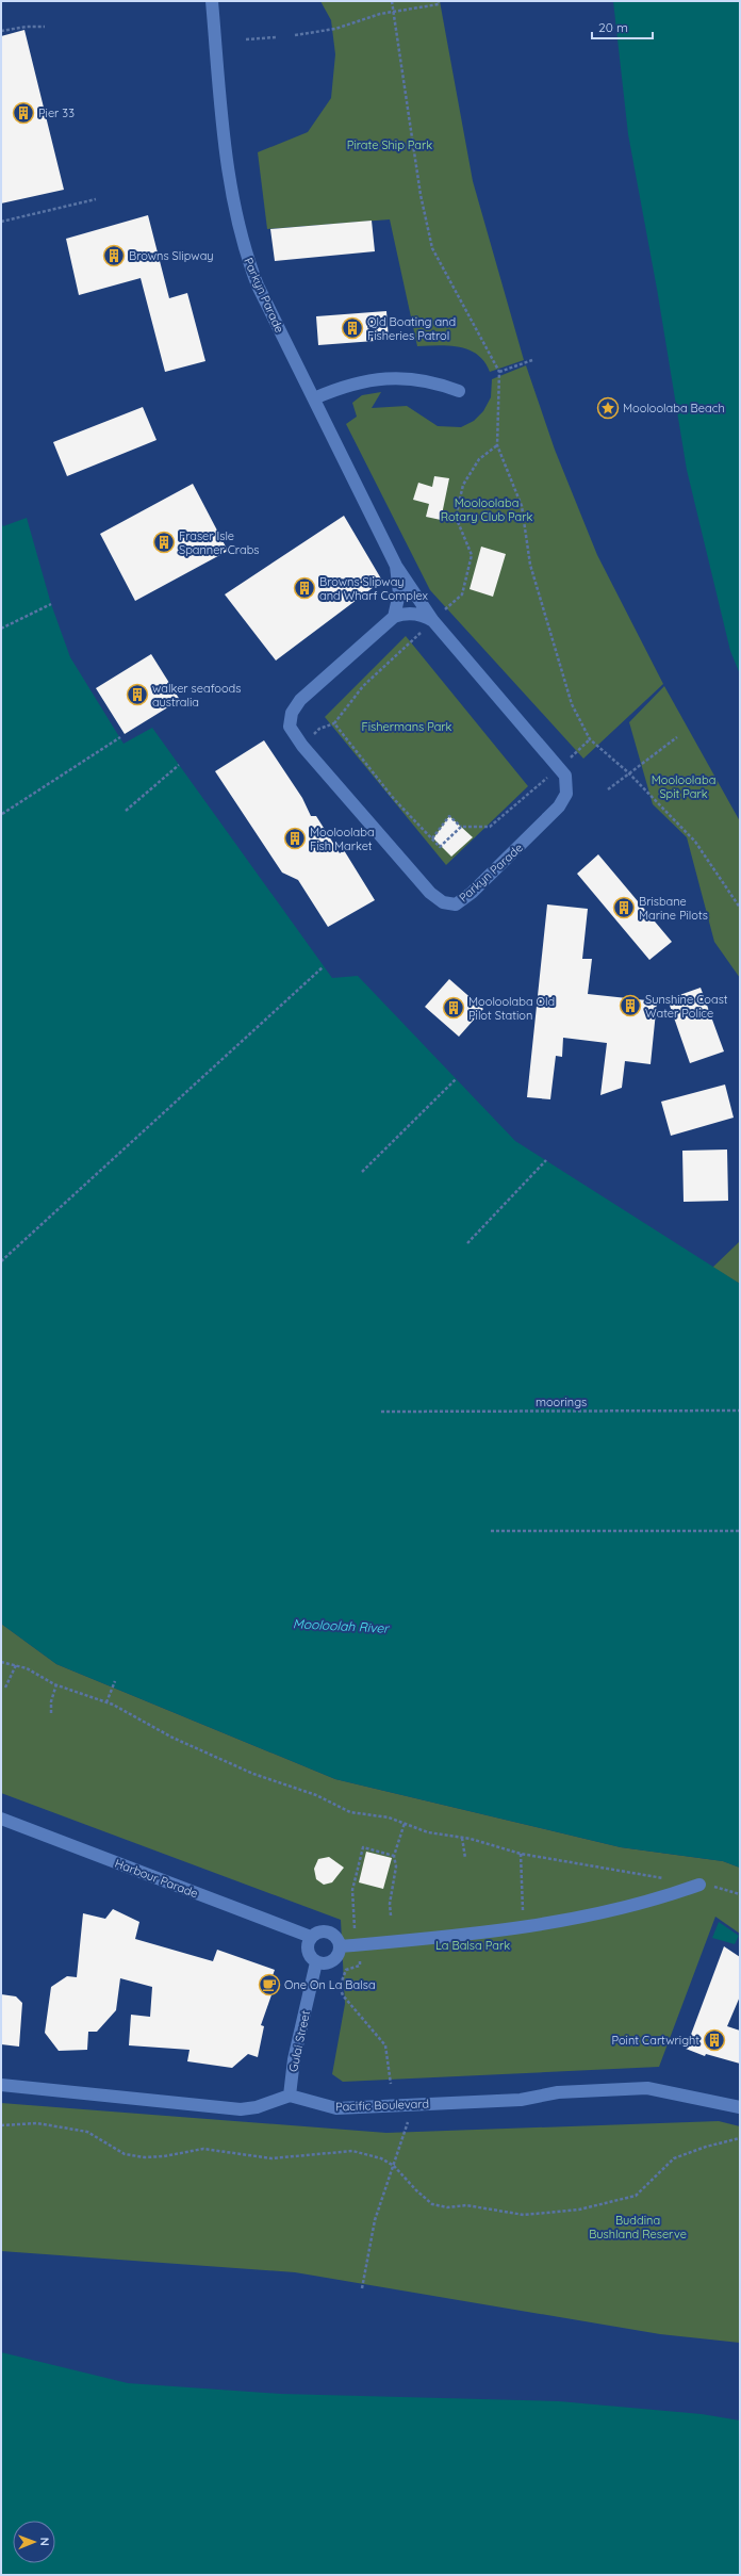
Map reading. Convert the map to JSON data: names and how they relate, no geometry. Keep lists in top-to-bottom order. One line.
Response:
{"streets":{"street":["Parkyn Parade","Harbour Parade","Gulai Street","Pacific Boulevard"],"path":["moorings"]},"crossings":[["Harbour Parade","Gulai Street"],["Gulai Street","Pacific Boulevard"]],"water":["Mooloolah River"],"parks":["Pirate Ship Park","Mooloolaba Rotary Club Park","Fishermans Park","Mooloolaba Spit Park","La Balsa Park","Buddina Bushland Reserve"],"places":{"building":["Pier 33","Browns Slipway","Qld Boating and Fisheries Patrol","Fraser Isle Spanner Crabs","Browns Slipway and Wharf Complex","walker seafoods australia","Mooloolaba Fish Market","Brisbane Marine Pilots","Sunshine Coast Water Police","Mooloolaba Old Pilot Station","Point Cartwright"],"place":["Mooloolaba Beach"],"cafe":["One On La Balsa"]},"scale_bar":"20 m","north":"right"}
